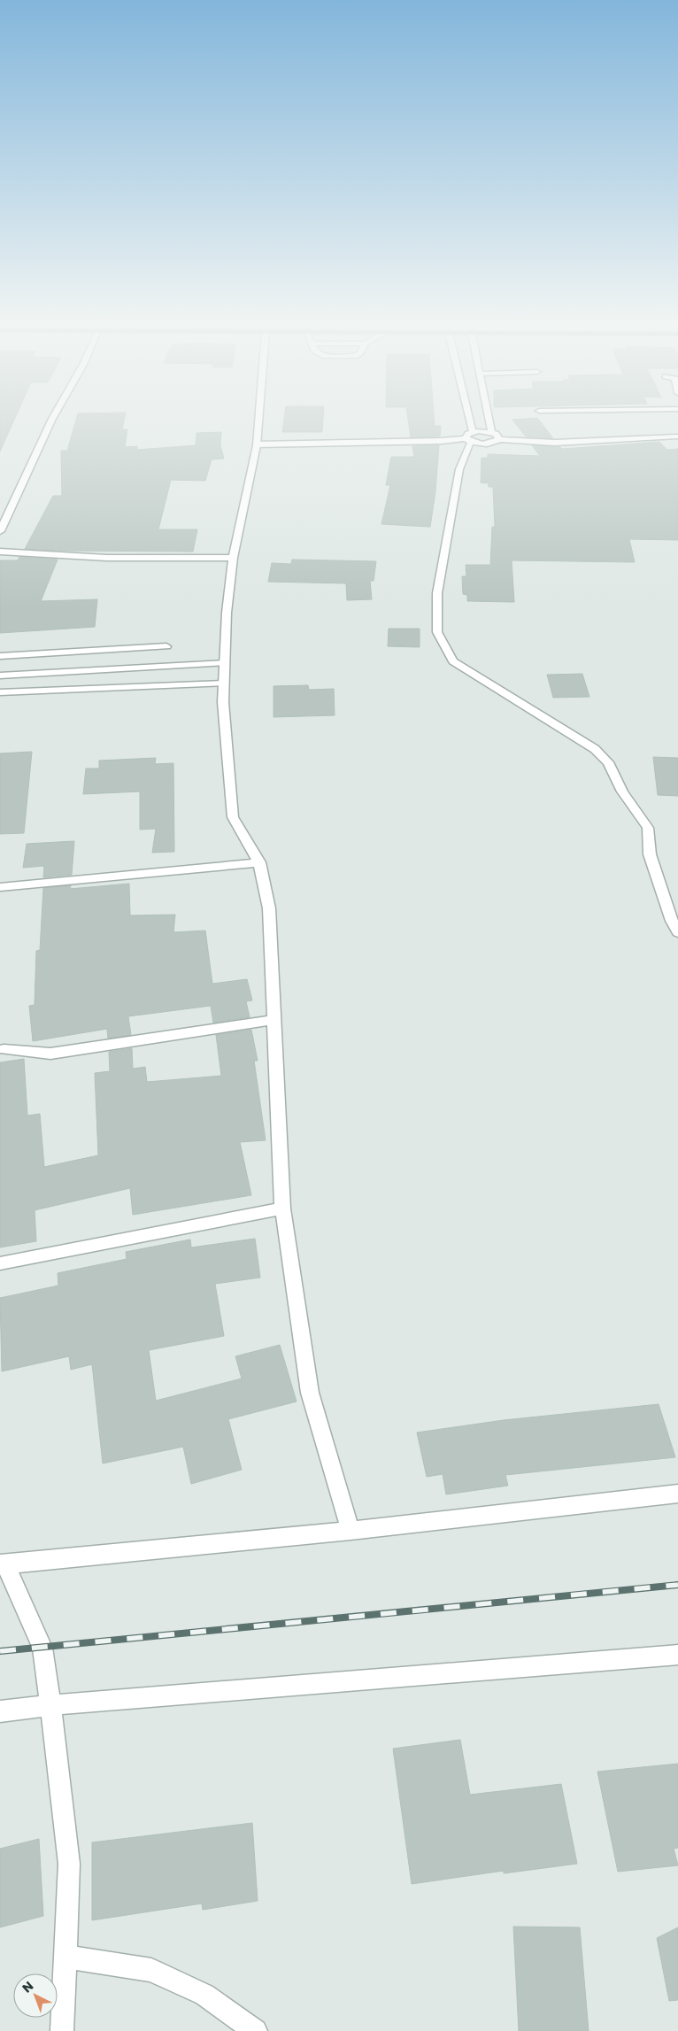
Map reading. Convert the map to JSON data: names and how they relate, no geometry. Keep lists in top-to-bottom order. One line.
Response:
{"north":"top left"}
